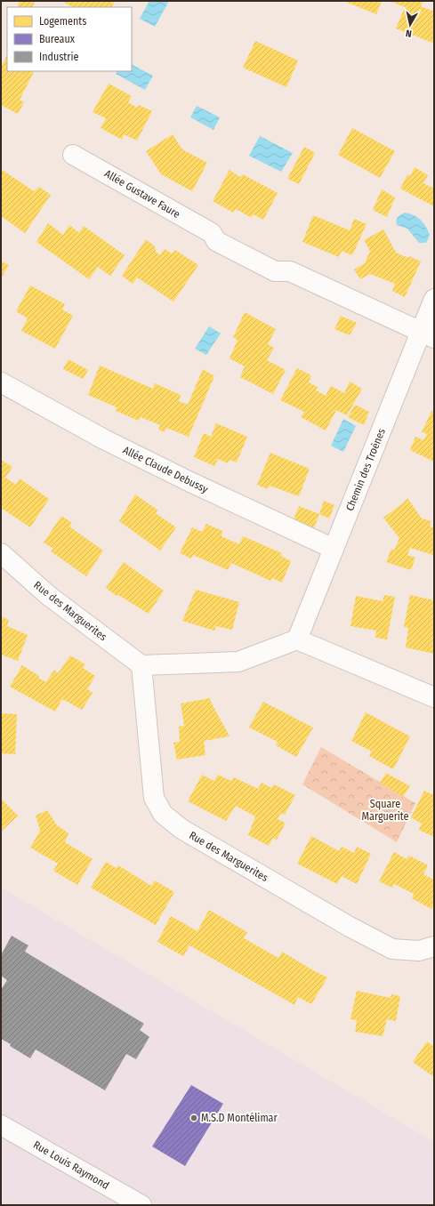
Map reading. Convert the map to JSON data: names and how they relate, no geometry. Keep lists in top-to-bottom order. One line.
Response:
{"streets":{"street":["Allée Gustave Faure","Allée Claude Debussy","Chemin des Troènes","Rue des Marguerites","Rue Louis Raymond"]},"crossings":[["Allée Gustave Faure","Chemin des Troènes"],["Allée Claude Debussy","Chemin des Troènes"]],"parks":["Square Marguerite"],"places":["M.S.D Montélimar"],"legend":["Logements","Bureaux","Industrie"],"north":"bottom"}
